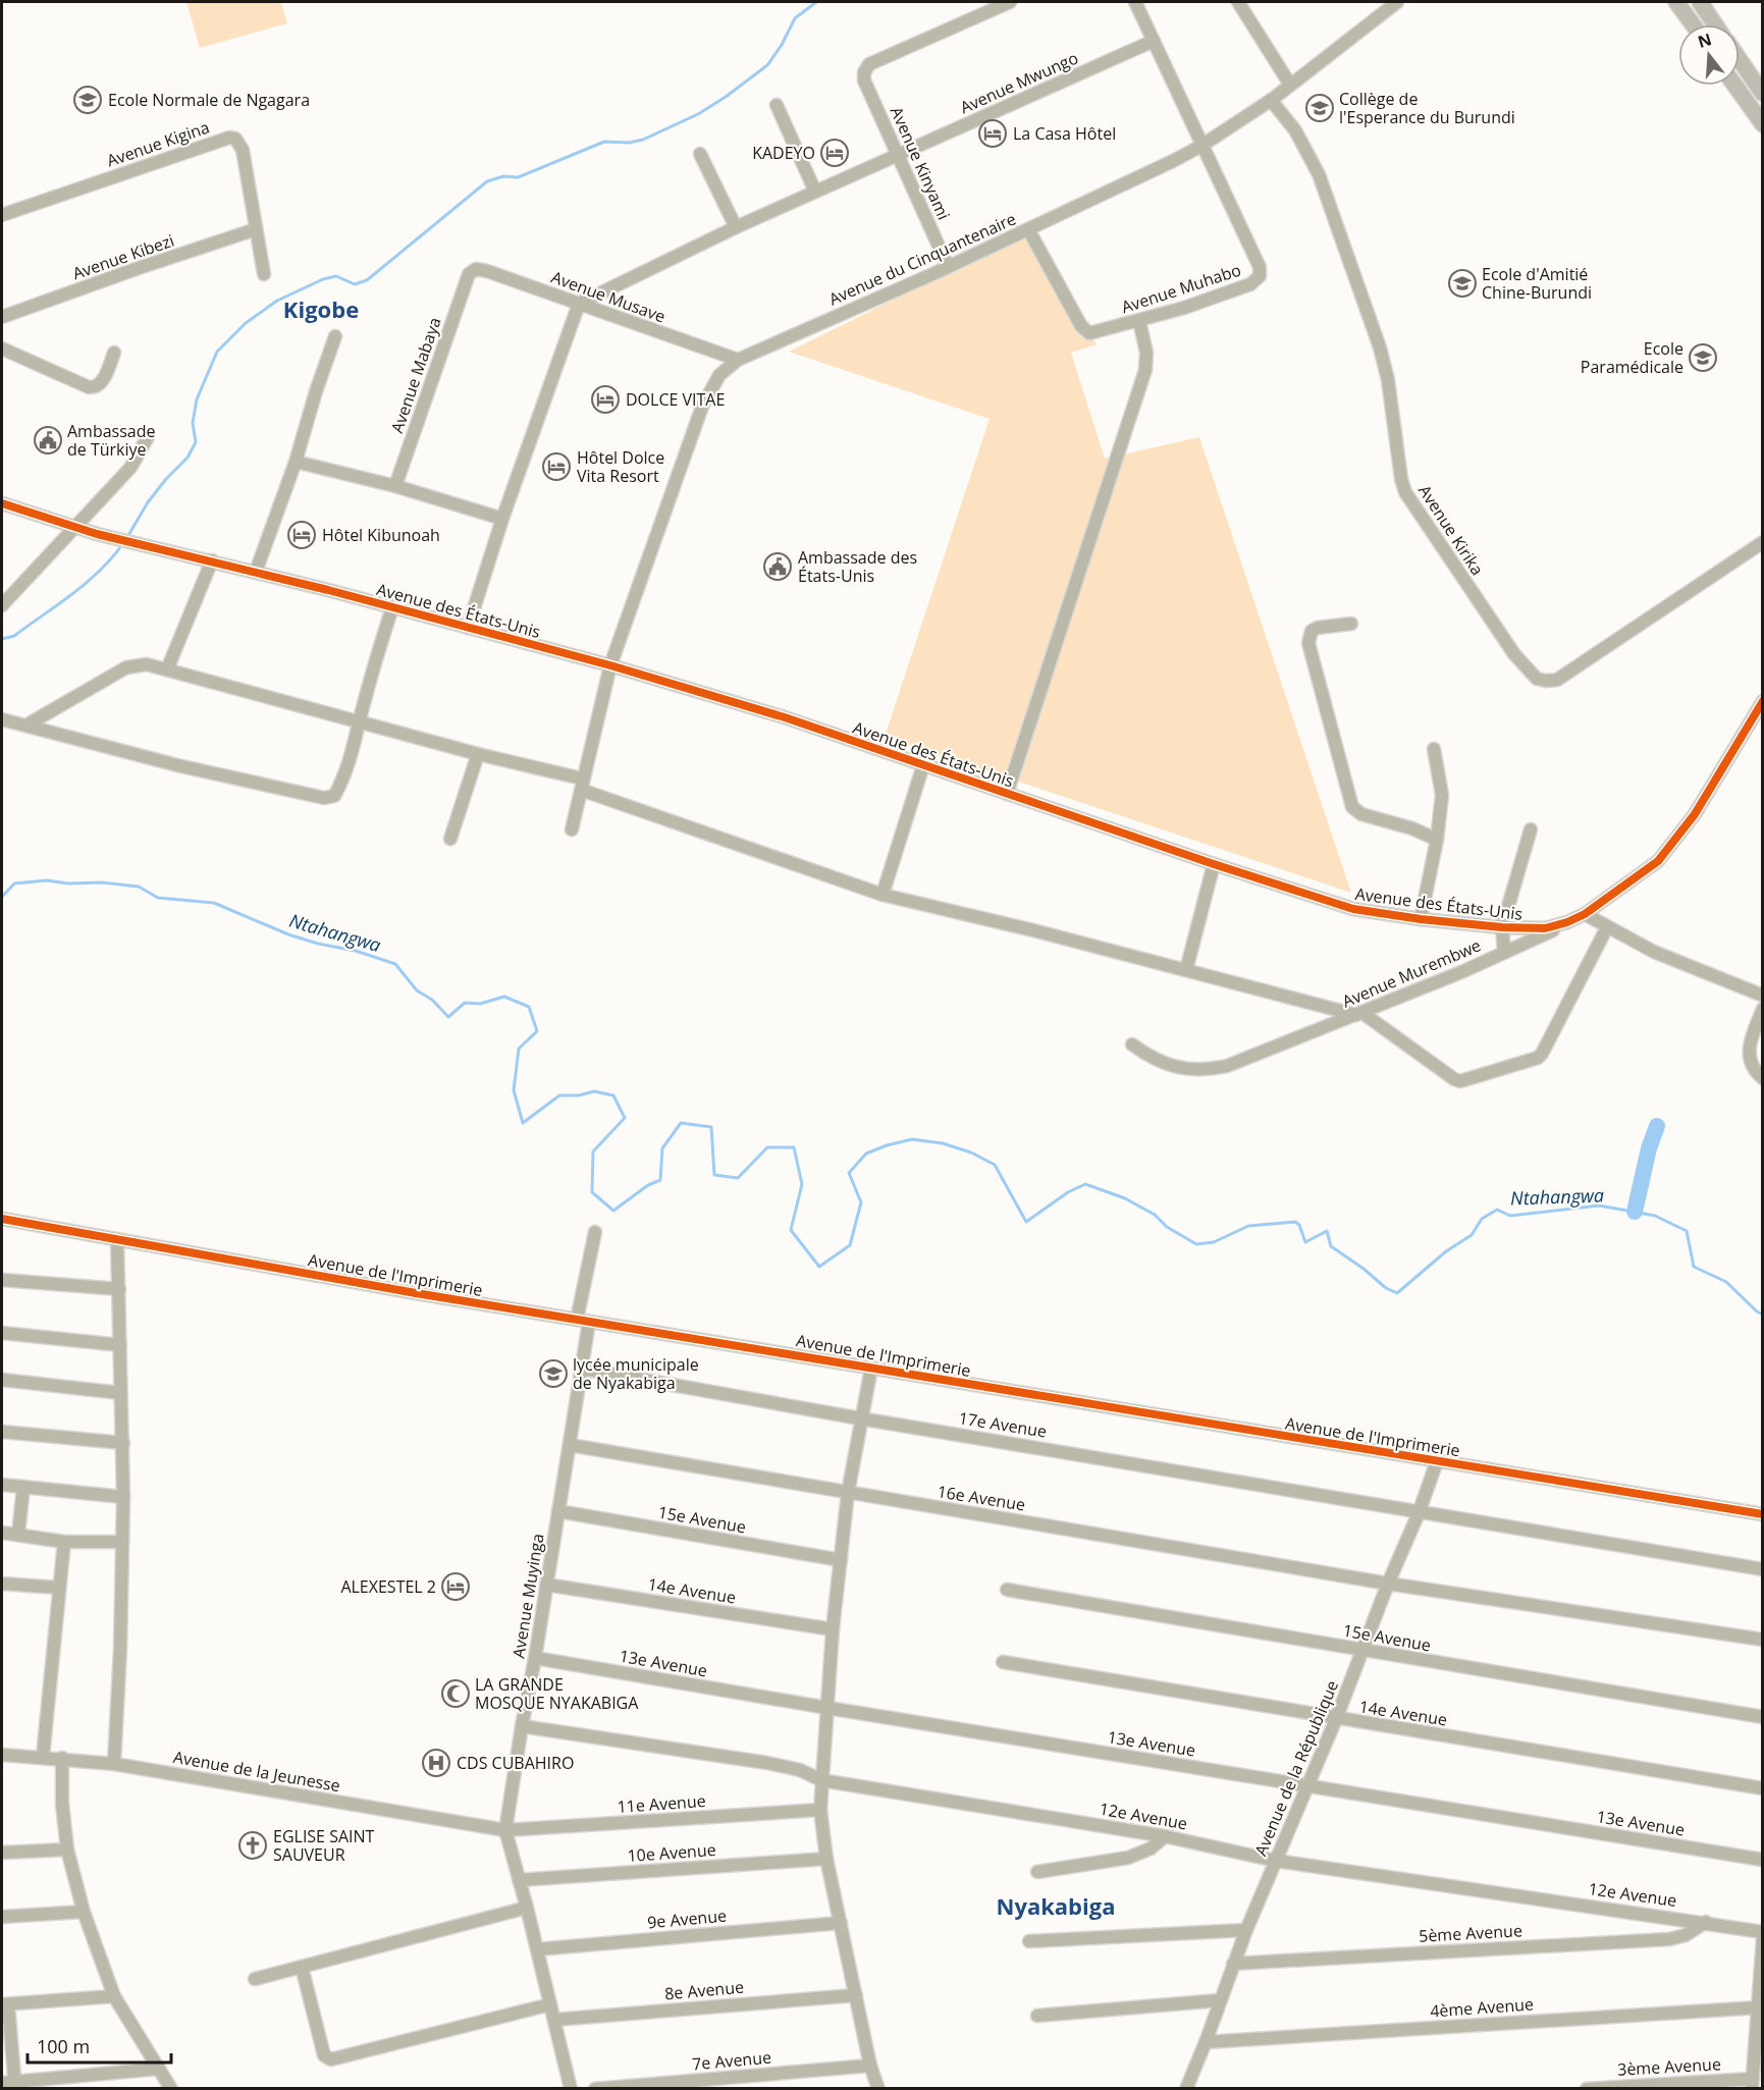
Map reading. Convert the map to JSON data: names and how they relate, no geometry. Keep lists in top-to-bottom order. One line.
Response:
{"streets":{"street":["Avenue Mwungo","Avenue Kigina","Avenue Kinyami","Avenue Kibezi","Avenue du Cinquantenaire","Avenue Muhabo","Avenue Musave","Avenue Mabaya","Avenue Kirika","Avenue des États-Unis","Avenue Murembwe","Avenue de l'Imprimerie","17e Avenue","16e Avenue","15e Avenue","14e Avenue","Avenue Muyinga","13e Avenue","Avenue de la République","Avenue de la Jeunesse","11e Avenue","12e Avenue","10e Avenue","9e Avenue","5ème Avenue","8e Avenue","4ème Avenue","7e Avenue","3ème Avenue"]},"crossings":[["Avenue Mwungo","Avenue Kinyami"],["Avenue Mwungo","Avenue Musave"],["Avenue Kigina","Avenue Kibezi"],["Avenue Kinyami","Avenue du Cinquantenaire"],["Avenue du Cinquantenaire","Avenue Muhabo"],["Avenue du Cinquantenaire","Avenue Musave"],["Avenue du Cinquantenaire","Avenue Kirika"],["Avenue du Cinquantenaire","Avenue des États-Unis"],["Avenue Musave","Avenue Mabaya"],["Avenue des États-Unis","Avenue Murembwe"],["Avenue de l'Imprimerie","Avenue Muyinga"],["Avenue de l'Imprimerie","Avenue de la République"],["17e Avenue","Avenue Muyinga"],["17e Avenue","Avenue de la République"],["16e Avenue","Avenue Muyinga"],["16e Avenue","Avenue de la République"],["15e Avenue","Avenue Muyinga"],["15e Avenue","Avenue de la République"],["14e Avenue","Avenue Muyinga"],["14e Avenue","Avenue de la République"],["Avenue Muyinga","13e Avenue"],["Avenue Muyinga","Avenue de la Jeunesse"],["Avenue Muyinga","11e Avenue"],["Avenue Muyinga","12e Avenue"],["Avenue Muyinga","10e Avenue"],["Avenue Muyinga","9e Avenue"],["Avenue Muyinga","8e Avenue"],["13e Avenue","Avenue de la République"],["Avenue de la République","12e Avenue"],["Avenue de la République","5ème Avenue"],["Avenue de la République","4ème Avenue"],["Avenue de la Jeunesse","11e Avenue"],["12e Avenue","5ème Avenue"]],"districts":["Kigobe","Nyakabiga"],"water":["Ntahangwa"],"places":{"school or university":["Ecole Normale de Ngagara","Collège de l'Esperance du Burundi","Ecole d'Amitié Chine-Burundi","Ecole Paramédicale","lycée municipale de Nyakabiga"],"hotel":["La Casa Hôtel","KADEYO","DOLCE VITAE","Hôtel Dolce Vita Resort","Hôtel Kibunoah","ALEXESTEL 2"],"public building":["Ambassade de Türkiye","Ambassade des États-Unis"],"mosque":["LA GRANDE MOSQUE NYAKABIGA"],"hospital":["CDS CUBAHIRO"],"church":["EGLISE SAINT SAUVEUR"]},"scale_bar":"100 m","north":"top"}
